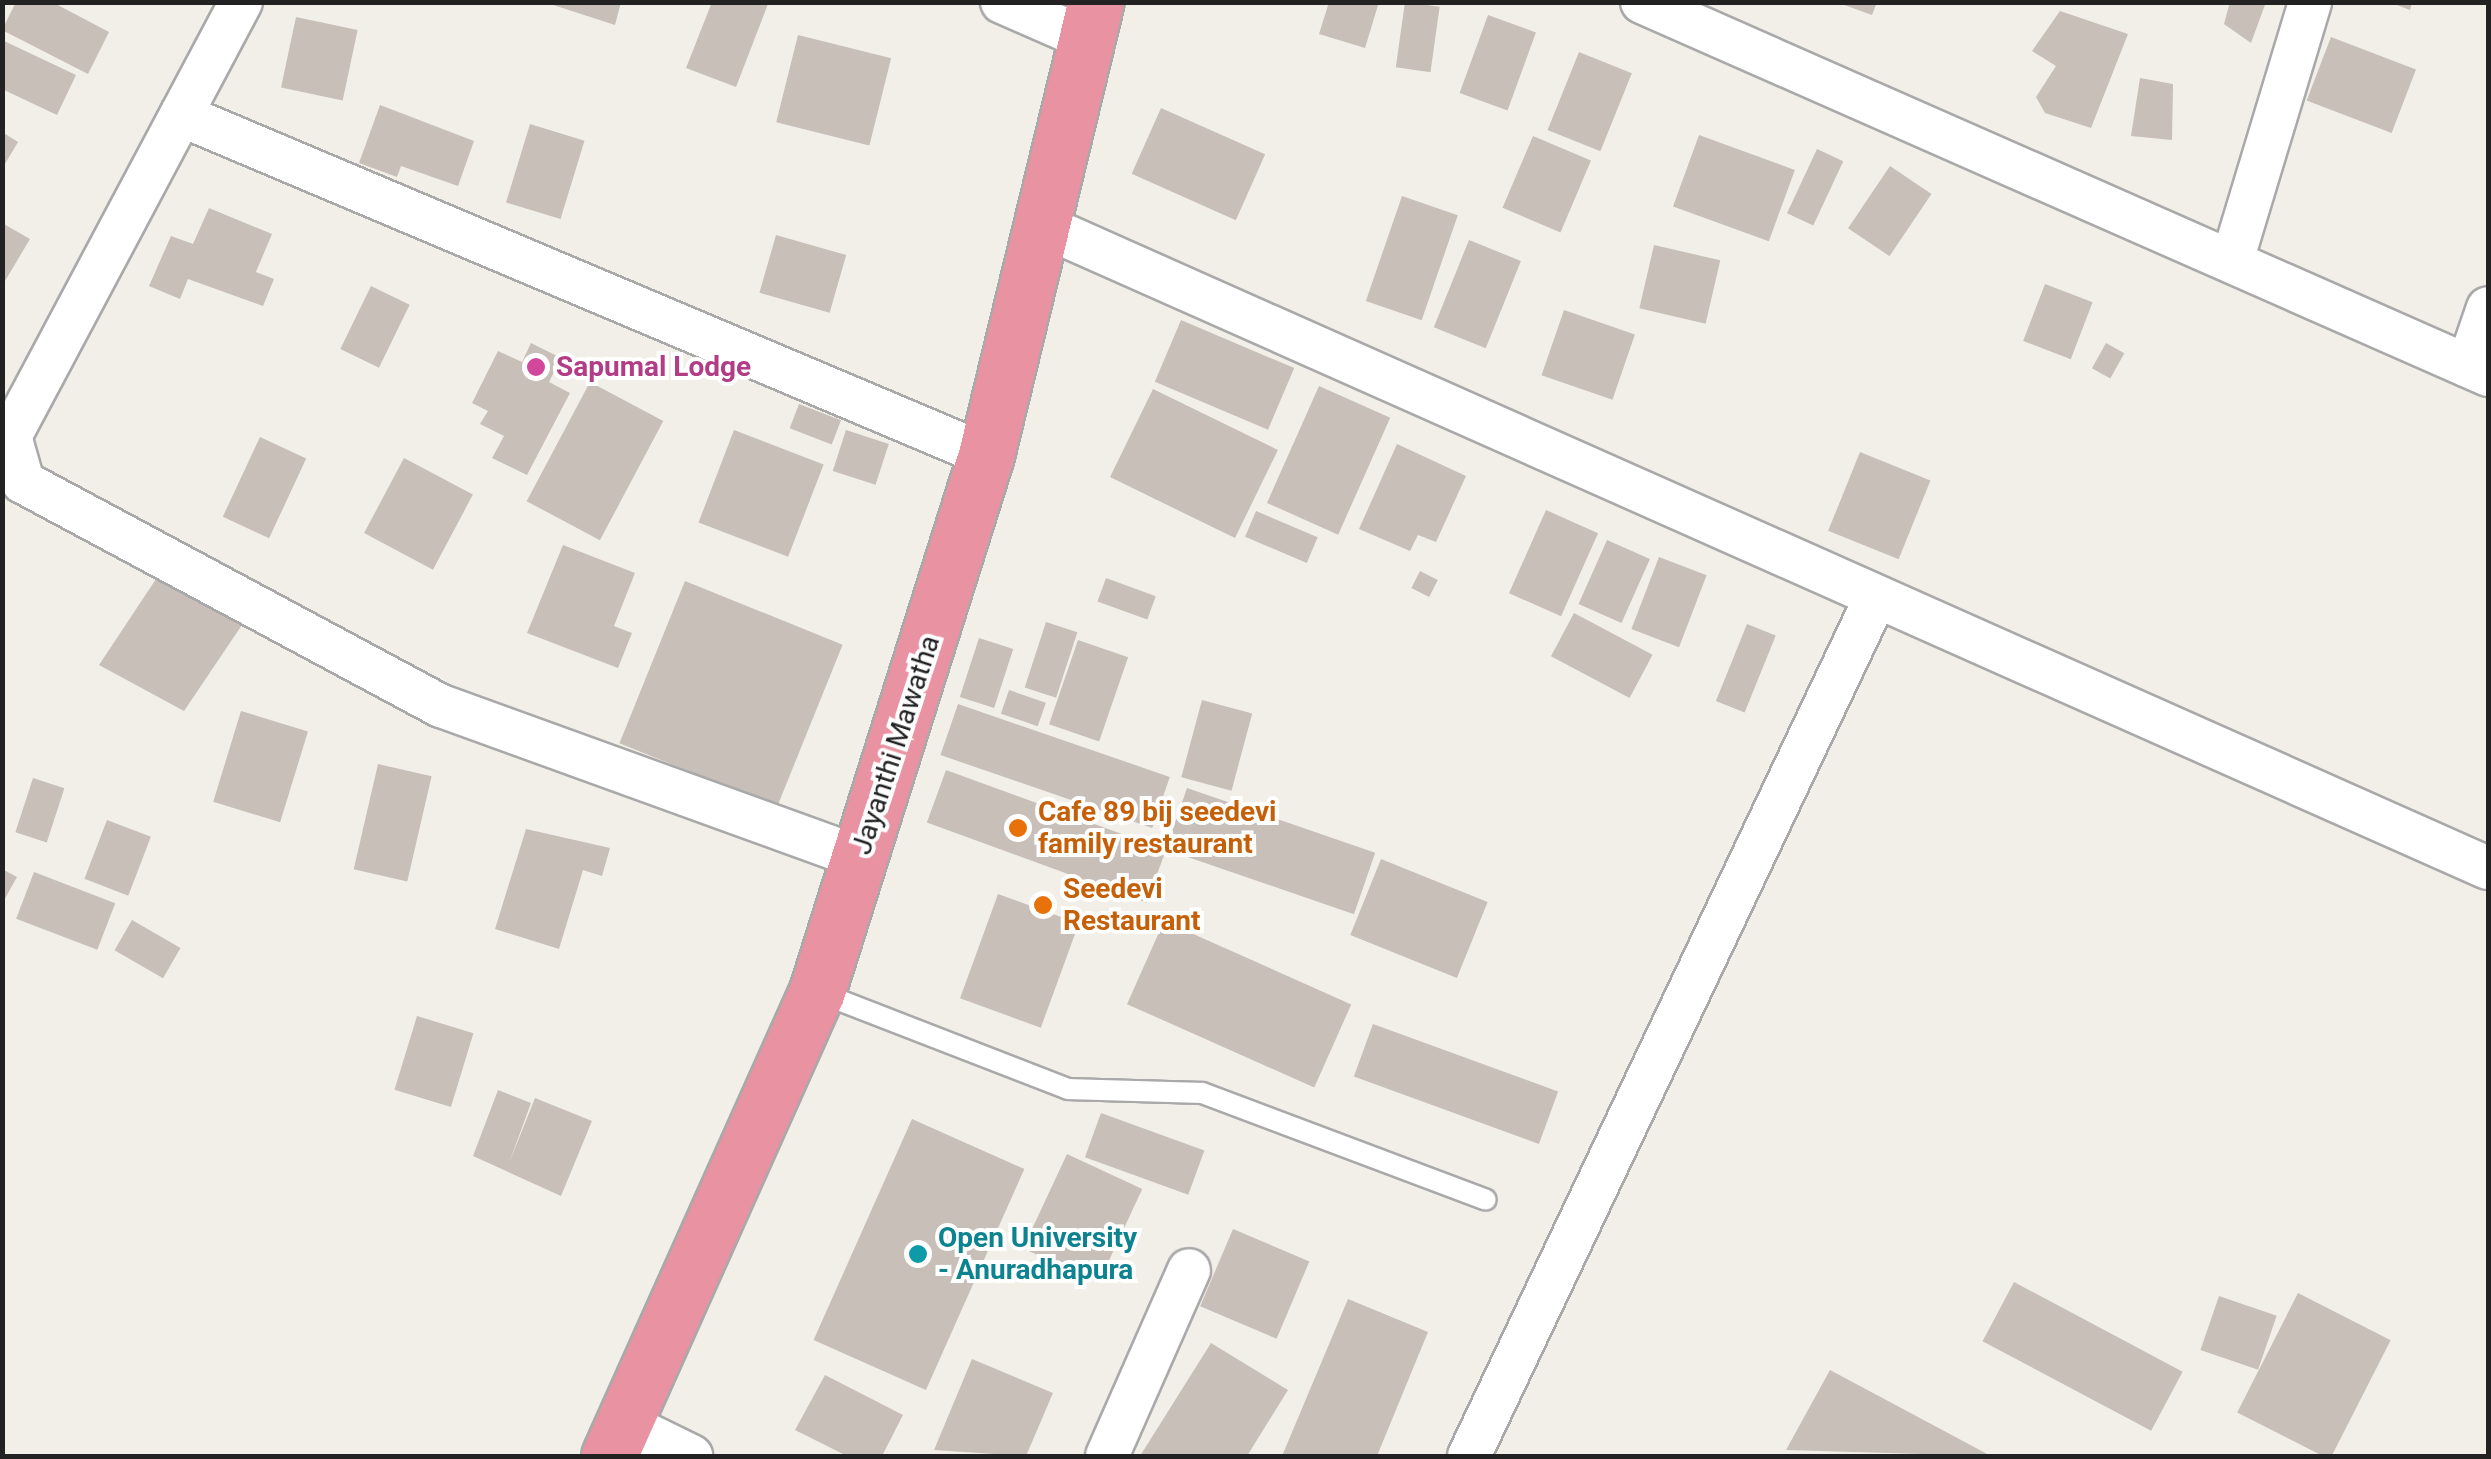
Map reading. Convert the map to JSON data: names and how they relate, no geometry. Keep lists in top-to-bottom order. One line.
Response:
{"streets":{"highway":["Jayanthi Mawatha"]},"places":["Sapumal Lodge","Cafe 89 bij seedevi family restaurant","Seedevi Restaurant","Open University - Anuradhapura"]}
